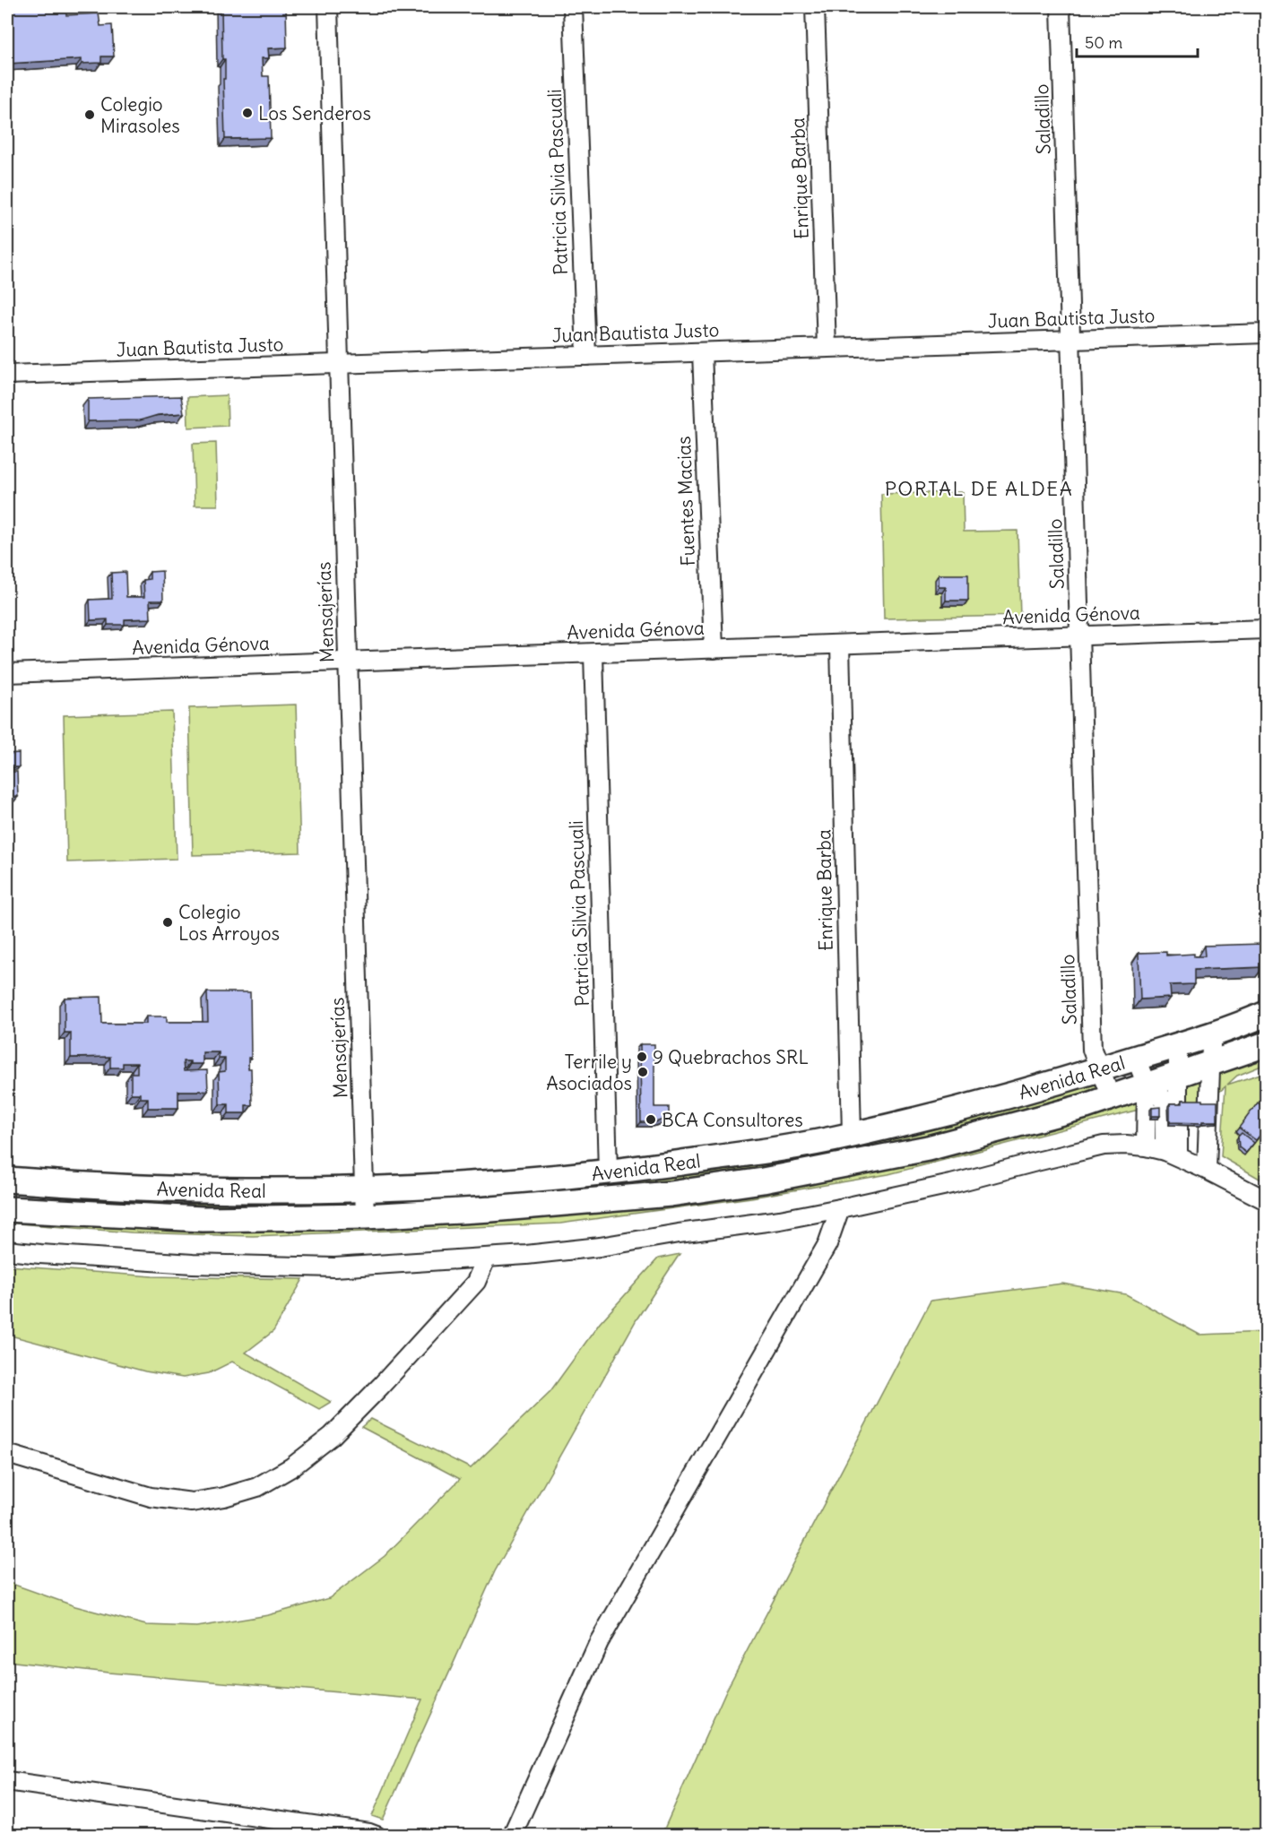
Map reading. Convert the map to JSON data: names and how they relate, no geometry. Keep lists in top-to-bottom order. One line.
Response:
{"streets":{"main road":["Avenida Real"],"street":["Saladillo","Enrique Barba","Patricia Silvia Pascuali","Juan Bautista Justo","Fuentes Macias","Mensajerías","Avenida Génova"]},"crossings":[["Saladillo","Juan Bautista Justo"],["Saladillo","Avenida Génova"],["Saladillo","Avenida Real"],["Enrique Barba","Juan Bautista Justo"],["Enrique Barba","Avenida Génova"],["Enrique Barba","Avenida Real"],["Patricia Silvia Pascuali","Juan Bautista Justo"],["Patricia Silvia Pascuali","Avenida Génova"],["Patricia Silvia Pascuali","Avenida Real"],["Juan Bautista Justo","Fuentes Macias"],["Juan Bautista Justo","Mensajerías"],["Fuentes Macias","Avenida Génova"],["Mensajerías","Avenida Génova"],["Mensajerías","Avenida Real"]],"districts":["PORTAL DE ALDEA"],"places":["Los Senderos","Colegio Mirasoles","Colegio Los Arroyos","9 Quebrachos SRL","Terrile y Asociados","BCA Consultores"],"scale_bar":"50 m"}
